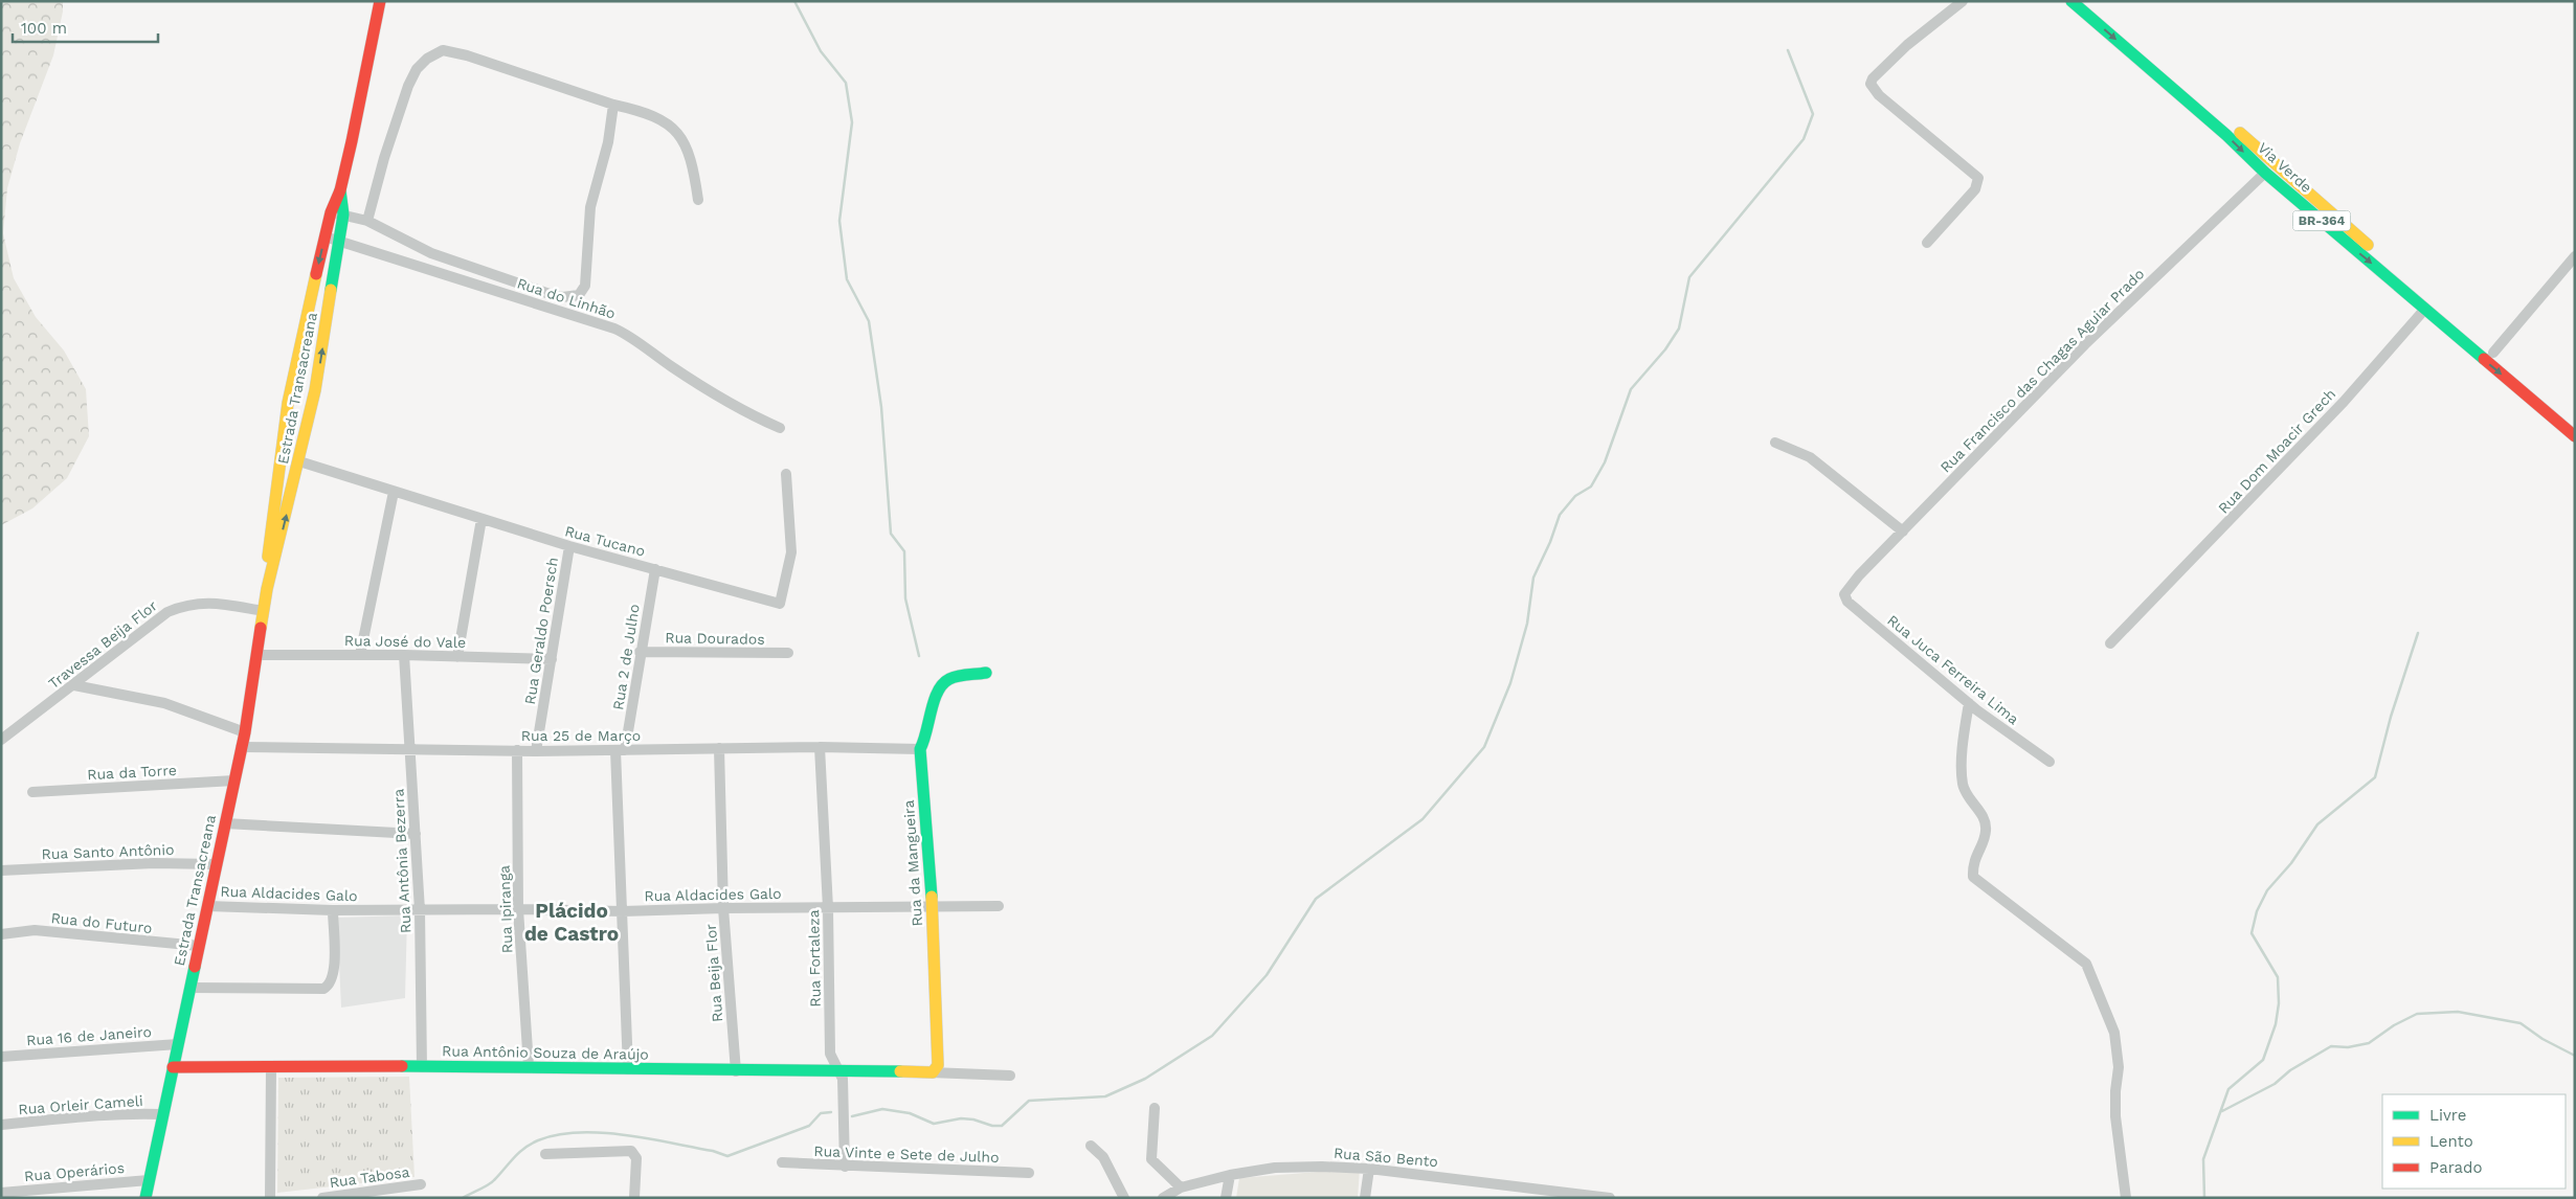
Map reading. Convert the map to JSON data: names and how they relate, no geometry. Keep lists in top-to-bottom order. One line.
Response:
{"streets":{"street":["Via Verde","BR-364","Rua do Linhão","Rua Francisco das Chagas Aguiar Prado","Estrada Transacreana","Rua Dom Moacir Grech","Rua Tucano","Rua Geraldo Poersch","Rua Dourados","Rua José do Vale","Travessa Beija Flor","Rua 2 de Julho","Rua Juca Ferreira Lima","Rua 25 de Março","Rua da Torre","Rua Santo Antônio","Rua Antônia Bezerra","Rua da Mangueira","Rua Aldacides Galo","Rua Ipiranga","Rua do Futuro","Rua Fortaleza","Rua Beija Flor","Rua 16 de Janeiro","Rua Antônio Souza de Araújo","Rua Orleir Cameli","Rua Vinte e Sete de Julho","Rua São Bento","Rua Operários","Rua Tabosa"]},"crossings":[["Via Verde","Rua Francisco das Chagas Aguiar Prado"],["Via Verde","Rua Dom Moacir Grech"],["Rua do Linhão","Estrada Transacreana"],["Rua Francisco das Chagas Aguiar Prado","Rua Juca Ferreira Lima"],["Estrada Transacreana","Rua Tucano"],["Estrada Transacreana","Rua José do Vale"],["Estrada Transacreana","Travessa Beija Flor"],["Estrada Transacreana","Rua 25 de Março"],["Estrada Transacreana","Rua da Torre"],["Estrada Transacreana","Rua Santo Antônio"],["Estrada Transacreana","Rua Aldacides Galo"],["Estrada Transacreana","Rua do Futuro"],["Estrada Transacreana","Rua 16 de Janeiro"],["Estrada Transacreana","Rua Antônio Souza de Araújo"],["Estrada Transacreana","Rua Orleir Cameli"],["Estrada Transacreana","Rua Operários"],["Rua Tucano","Rua Geraldo Poersch"],["Rua Tucano","Rua 2 de Julho"],["Rua Geraldo Poersch","Rua José do Vale"],["Rua Geraldo Poersch","Rua 25 de Março"],["Rua Dourados","Rua 2 de Julho"],["Rua José do Vale","Rua Antônia Bezerra"],["Rua 2 de Julho","Rua 25 de Março"],["Rua 2 de Julho","Rua Aldacides Galo"],["Rua 2 de Julho","Rua Antônio Souza de Araújo"],["Rua 25 de Março","Rua Antônia Bezerra"],["Rua 25 de Março","Rua da Mangueira"],["Rua 25 de Março","Rua Ipiranga"],["Rua 25 de Março","Rua Fortaleza"],["Rua 25 de Março","Rua Beija Flor"],["Rua Antônia Bezerra","Rua Aldacides Galo"],["Rua Antônia Bezerra","Rua Antônio Souza de Araújo"],["Rua da Mangueira","Rua Aldacides Galo"],["Rua da Mangueira","Rua Antônio Souza de Araújo"],["Rua Aldacides Galo","Rua Ipiranga"],["Rua Aldacides Galo","Rua Fortaleza"],["Rua Aldacides Galo","Rua Beija Flor"],["Rua Ipiranga","Rua Antônio Souza de Araújo"],["Rua Fortaleza","Rua Antônio Souza de Araújo"],["Rua Fortaleza","Rua Vinte e Sete de Julho"],["Rua Beija Flor","Rua Antônio Souza de Araújo"]],"districts":["Plácido de Castro"],"legend":["Livre","Lento","Parado"],"scale_bar":"100 m"}
